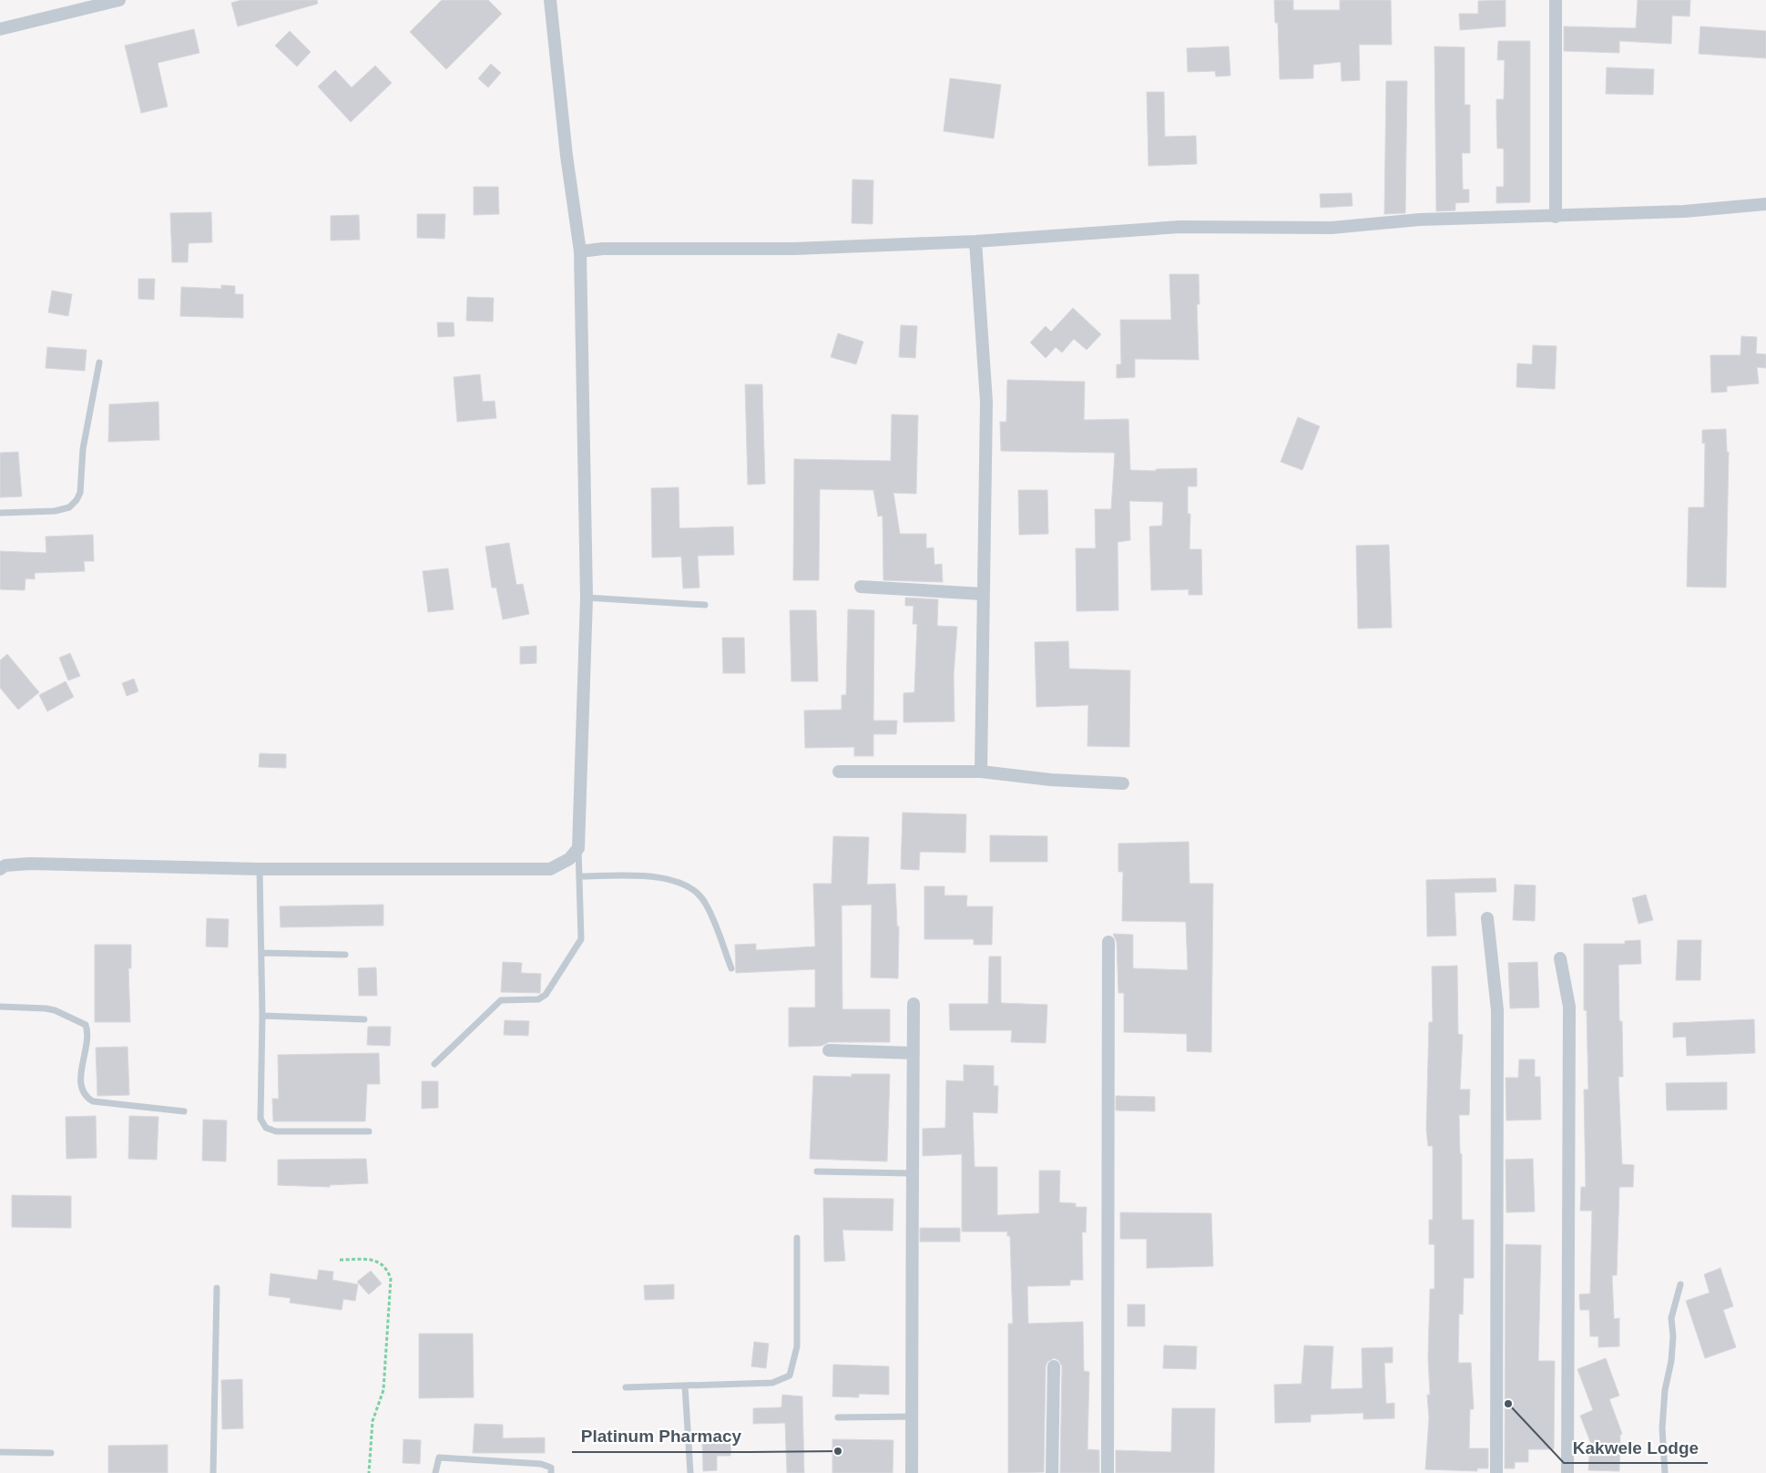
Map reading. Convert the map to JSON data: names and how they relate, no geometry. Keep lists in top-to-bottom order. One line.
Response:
{"places":["Kakwele Lodge","Platinum Pharmacy"]}
